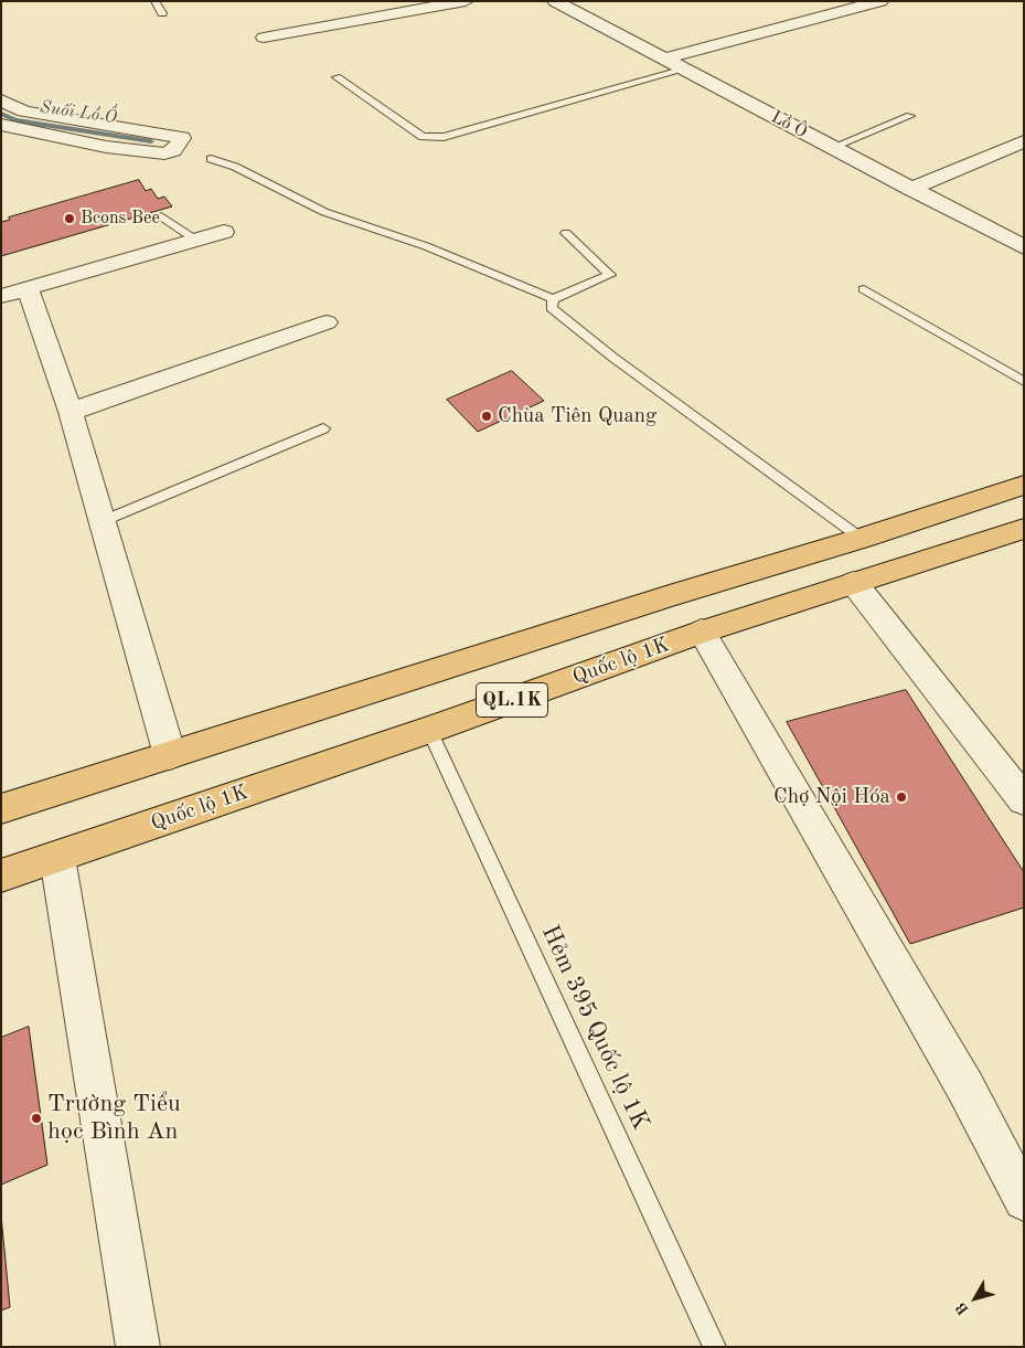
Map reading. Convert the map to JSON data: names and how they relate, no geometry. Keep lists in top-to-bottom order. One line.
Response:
{"streets":{"main road":["Quốc lộ 1K","QL.1K"],"street":["Lồ Ô"],"lane":["Hẻm 395 Quốc lộ 1K"]},"crossings":[["Quốc lộ 1K","Hẻm 395 Quốc lộ 1K"]],"water":["Suối Lồ Ồ"],"places":["Bcons Bee","Chùa Tiên Quang","Chợ Nội Hóa","Trường Tiểu học Bình An"],"north":"bottom left"}
